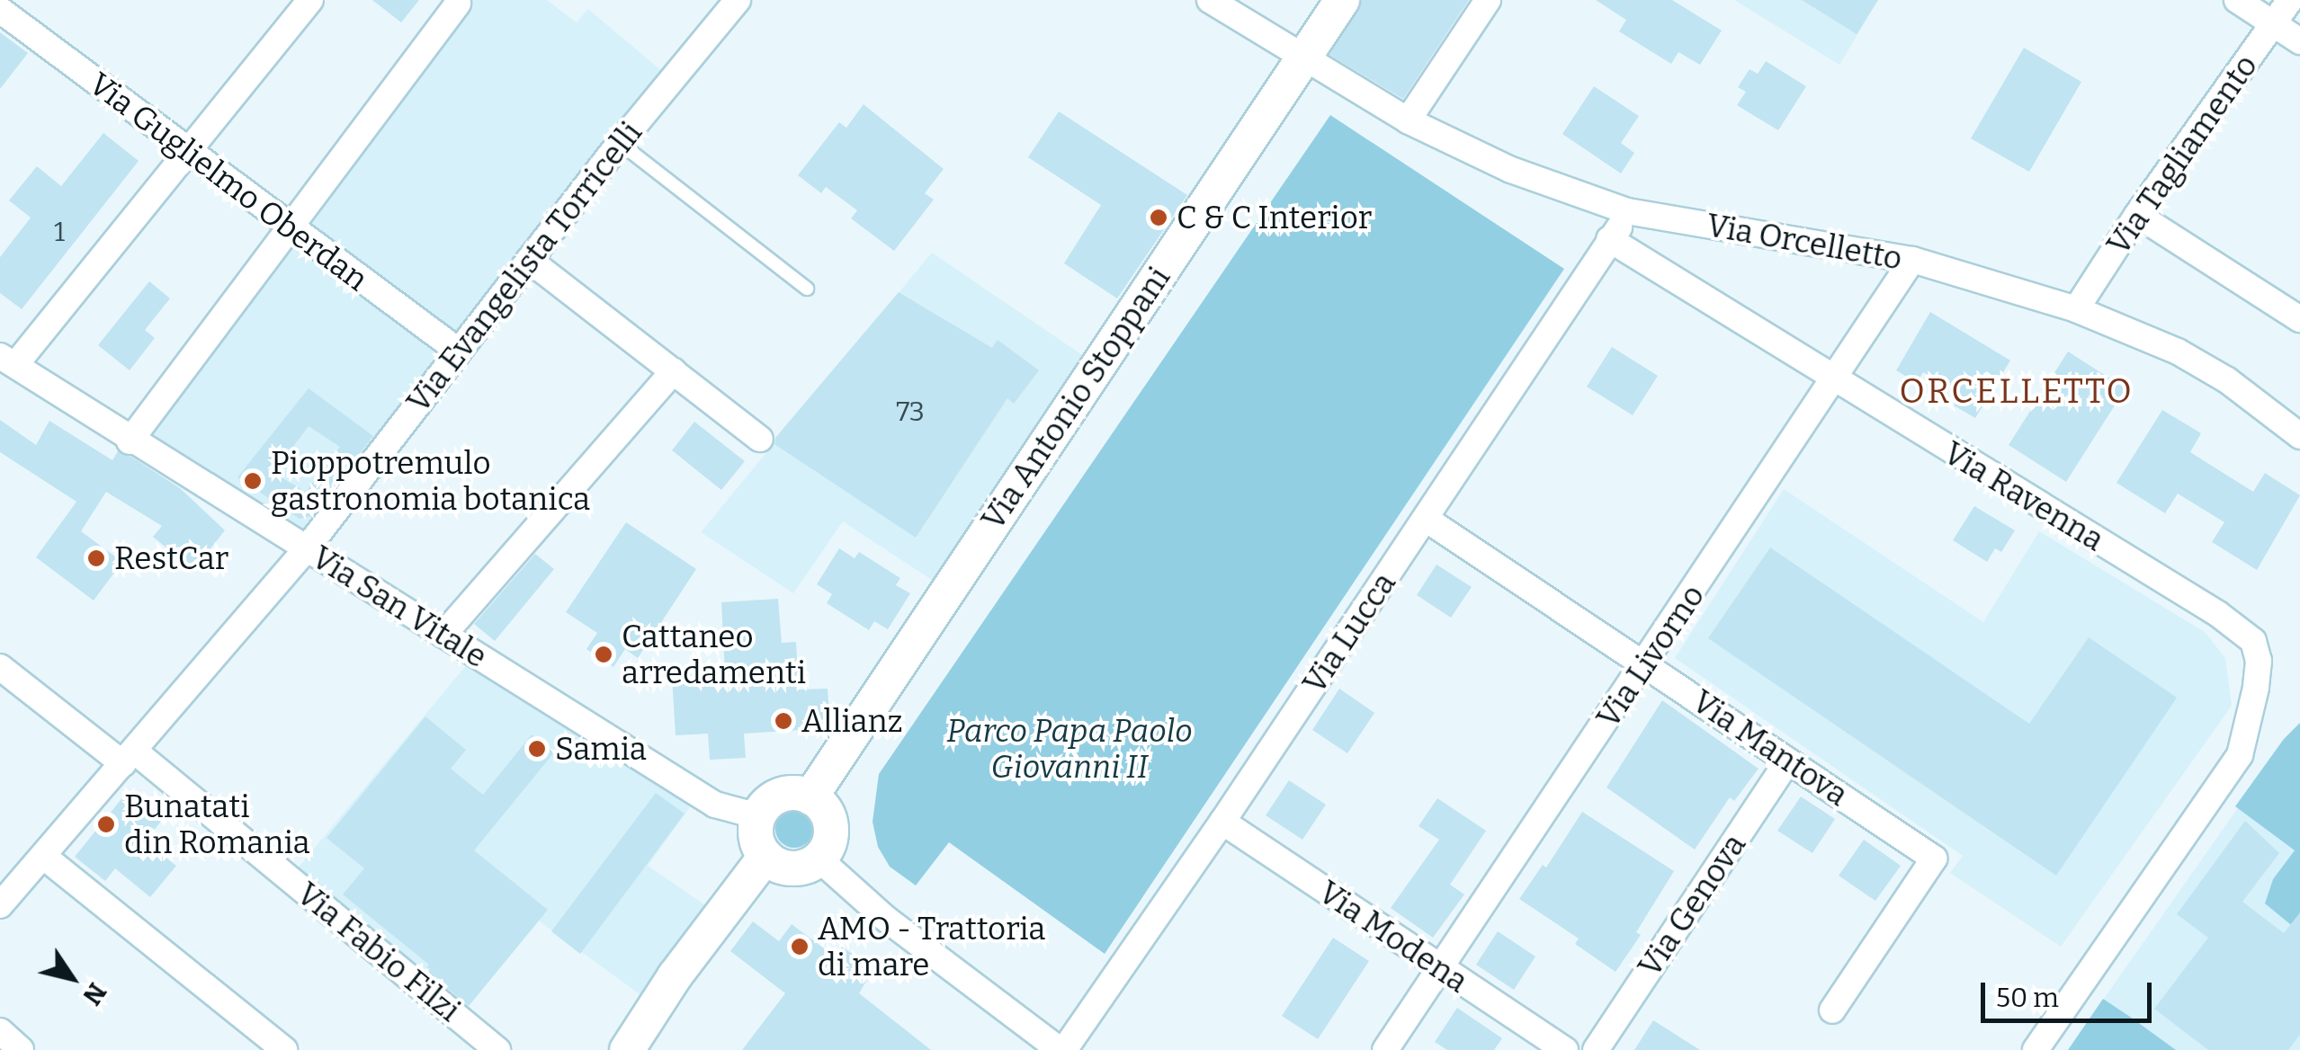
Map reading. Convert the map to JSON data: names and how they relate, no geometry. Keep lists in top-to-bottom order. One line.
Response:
{"streets":{"street":["Via Tagliamento","Via Guglielmo Oberdan","Via Orcelletto","Via Evangelista Torricelli","Via Antonio Stoppani","Via Ravenna","Via San Vitale","Via Lucca","Via Livorno","Via Mantova","Via Genova","Via Modena","Via Fabio Filzi"]},"crossings":[["Via Tagliamento","Via Orcelletto"],["Via Guglielmo Oberdan","Via Evangelista Torricelli"],["Via Orcelletto","Via Antonio Stoppani"],["Via Orcelletto","Via Lucca"],["Via Orcelletto","Via Livorno"],["Via Evangelista Torricelli","Via San Vitale"],["Via Evangelista Torricelli","Via Fabio Filzi"],["Via Antonio Stoppani","Via San Vitale"],["Via Ravenna","Via Lucca"],["Via Ravenna","Via Livorno"],["Via Lucca","Via Mantova"],["Via Lucca","Via Modena"],["Via Livorno","Via Mantova"],["Via Livorno","Via Modena"],["Via Mantova","Via Genova"]],"districts":["ORCELLETTO"],"parks":["Parco Papa Paolo Giovanni II"],"places":["C & C Interior","Pioppotremulo gastronomia botanica","RestCar","Cattaneo arredamenti","Allianz","Samia","Bunatati din Romania","AMO - Trattoria di mare"],"house_numbers":["1","73"],"scale_bar":"50 m","north":"bottom right"}
